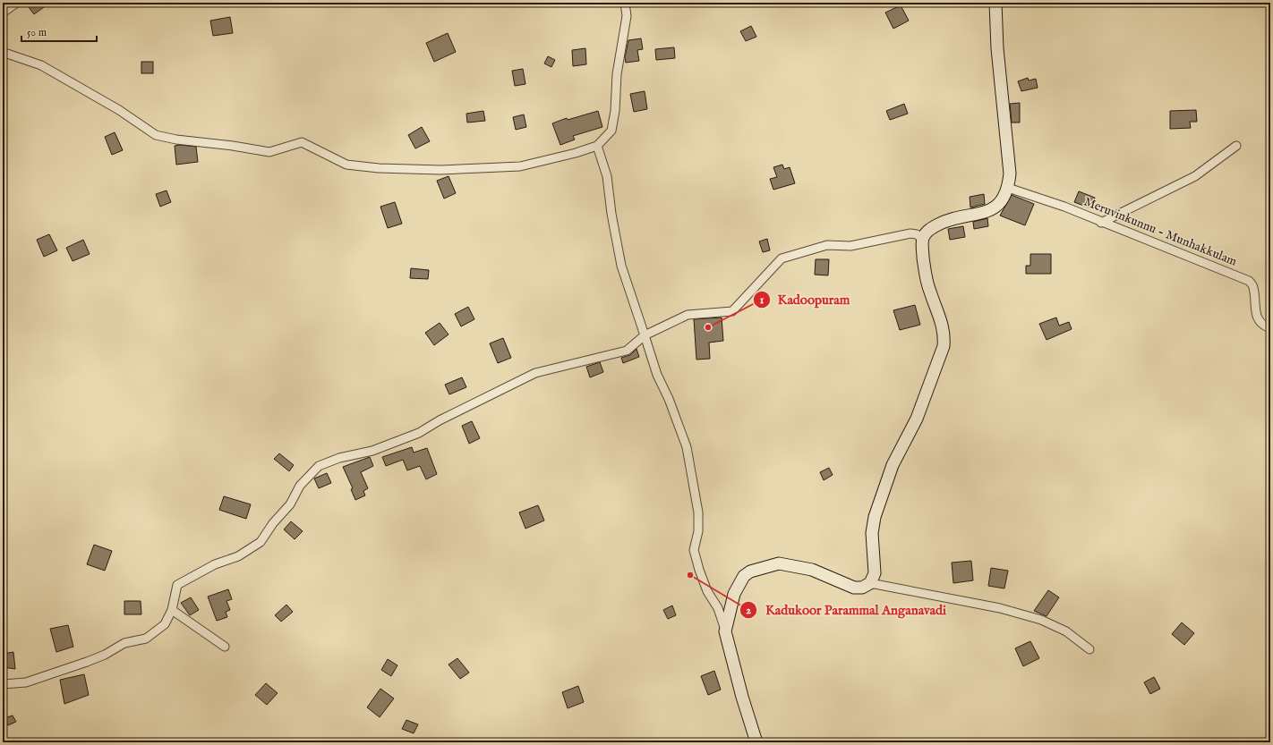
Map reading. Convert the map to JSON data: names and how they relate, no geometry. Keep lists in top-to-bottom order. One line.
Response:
{"streets":{"street":["Meruvinkunnu - Munhakkulam"]},"places":["Kadoopuram","Kadukoor Parammal Anganavadi"],"scale_bar":"50 m"}
